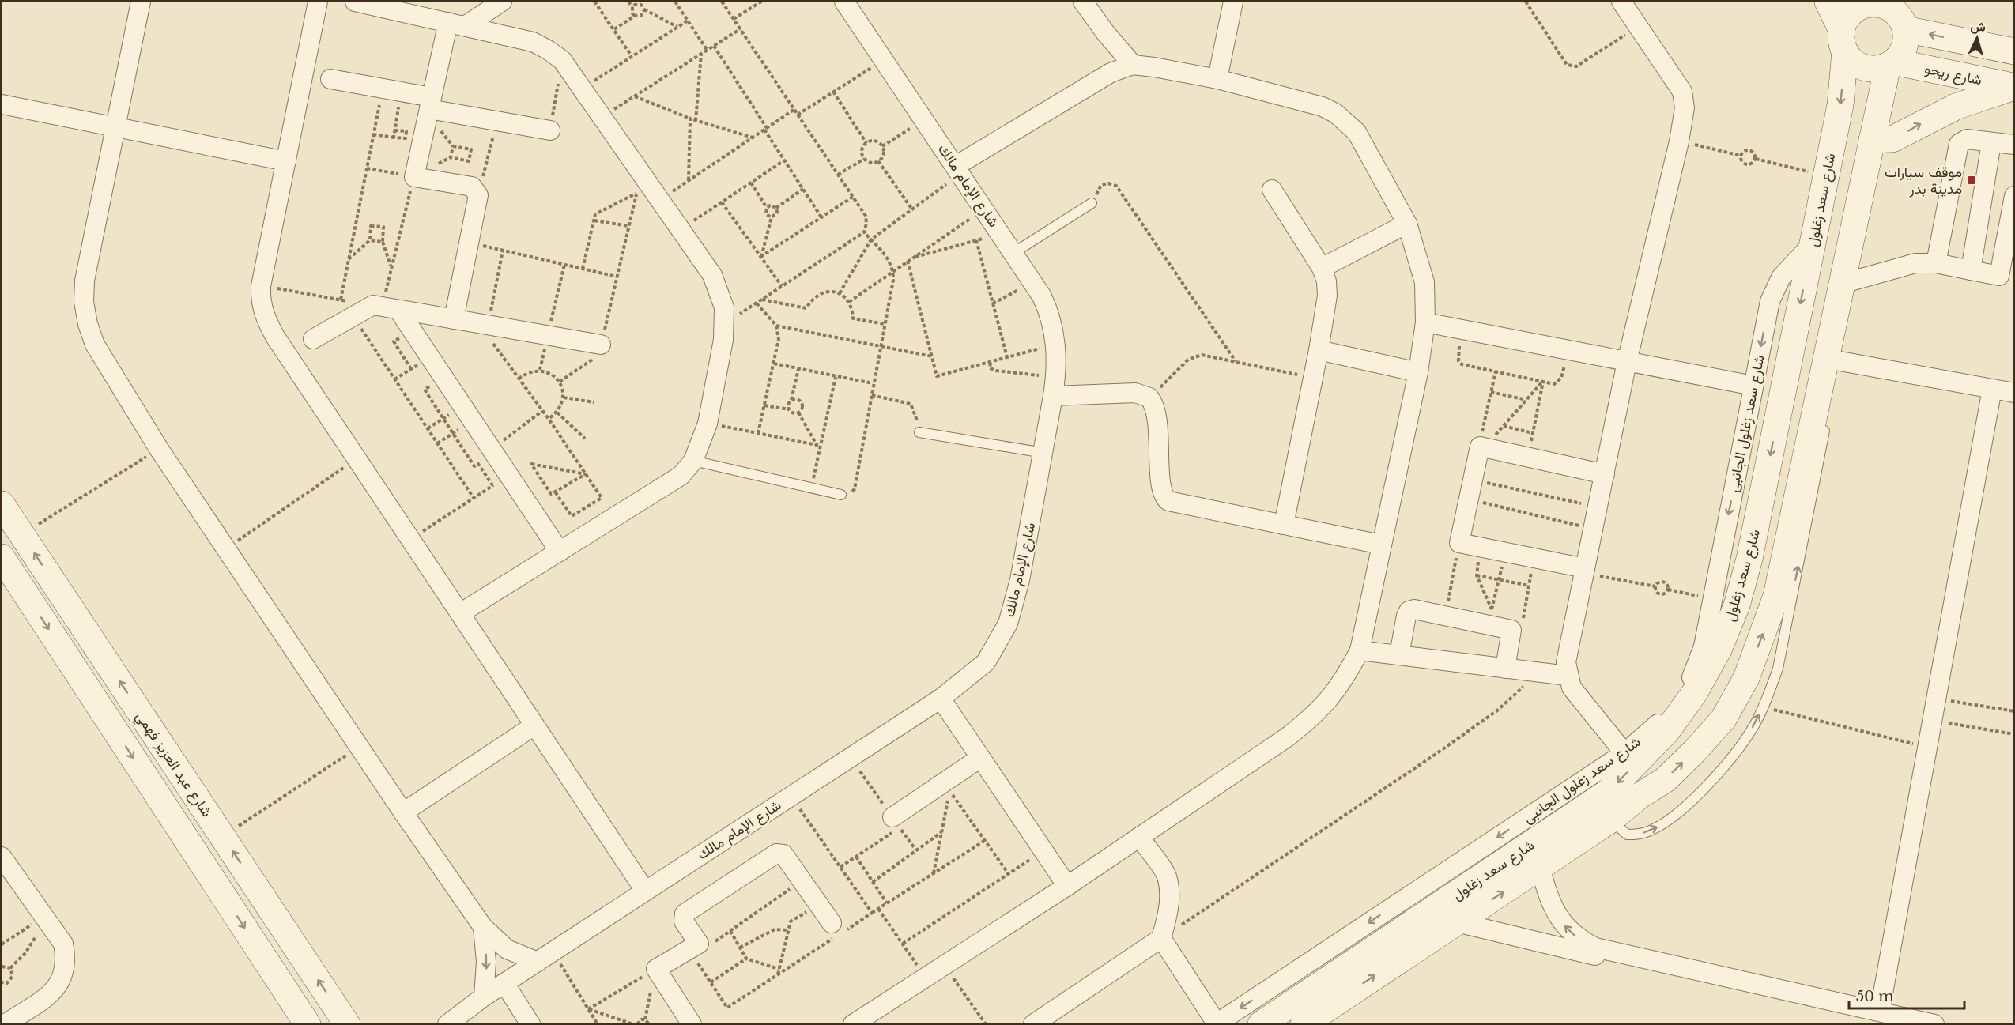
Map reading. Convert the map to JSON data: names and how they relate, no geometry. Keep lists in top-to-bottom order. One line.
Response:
{"streets":{"main road":["شارع ريجو","شارع سعد زغلول","شارع عبد العزيز فهمي"],"street":["شارع الإمام مالك","شارع سعد زغلول الجانبى"]},"crossings":[["شارع ريجو","شارع سعد زغلول"],["شارع سعد زغلول","شارع سعد زغلول الجانبى"]],"one_way":["شارع سعد زغلول الجانبى"],"places":{"transit":["موقف سيارات مدينة بدر"]},"scale_bar":"50 m","north":"top"}
